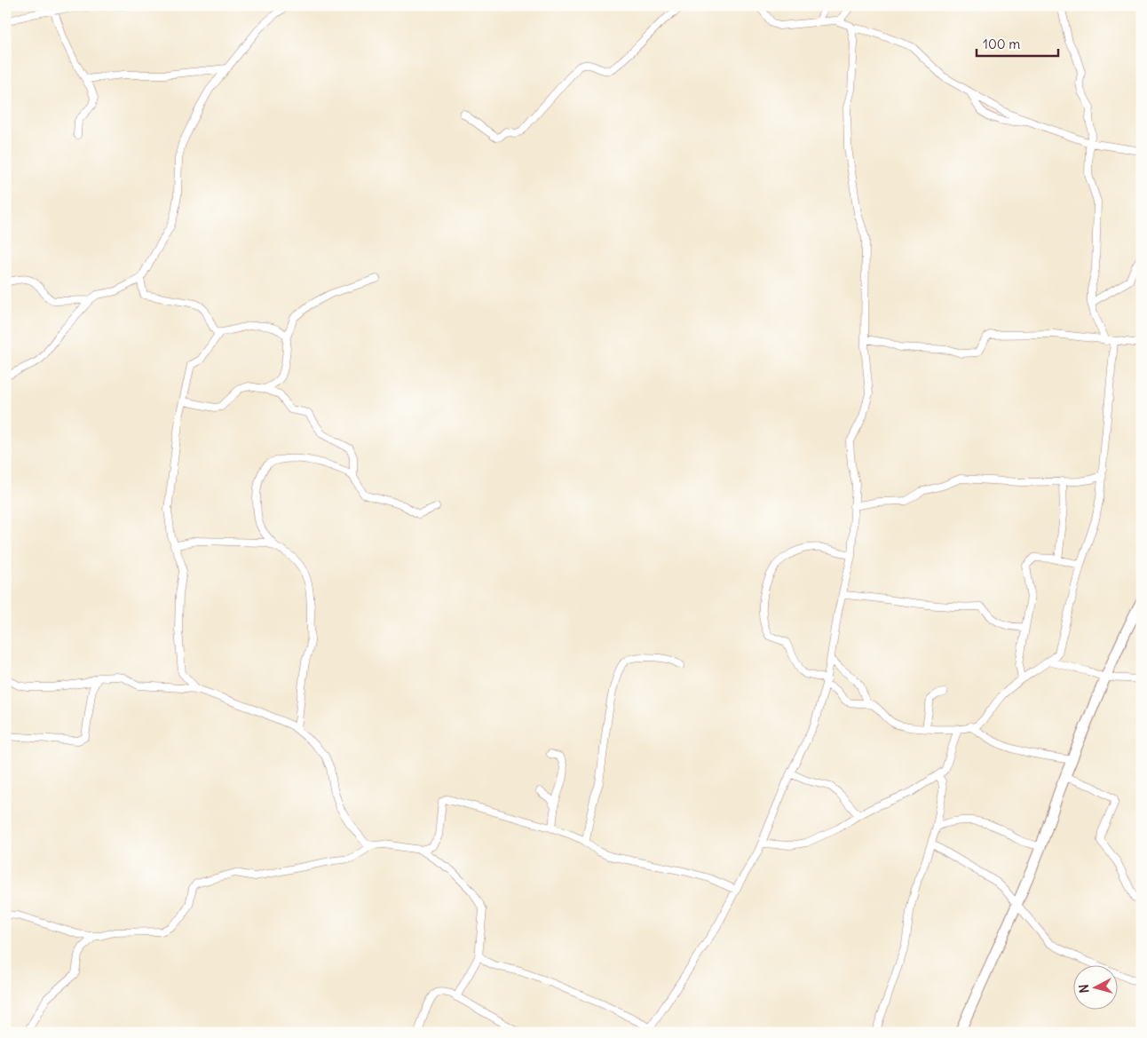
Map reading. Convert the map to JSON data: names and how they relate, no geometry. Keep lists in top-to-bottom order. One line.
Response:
{"scale_bar":"100 m","north":"left"}
